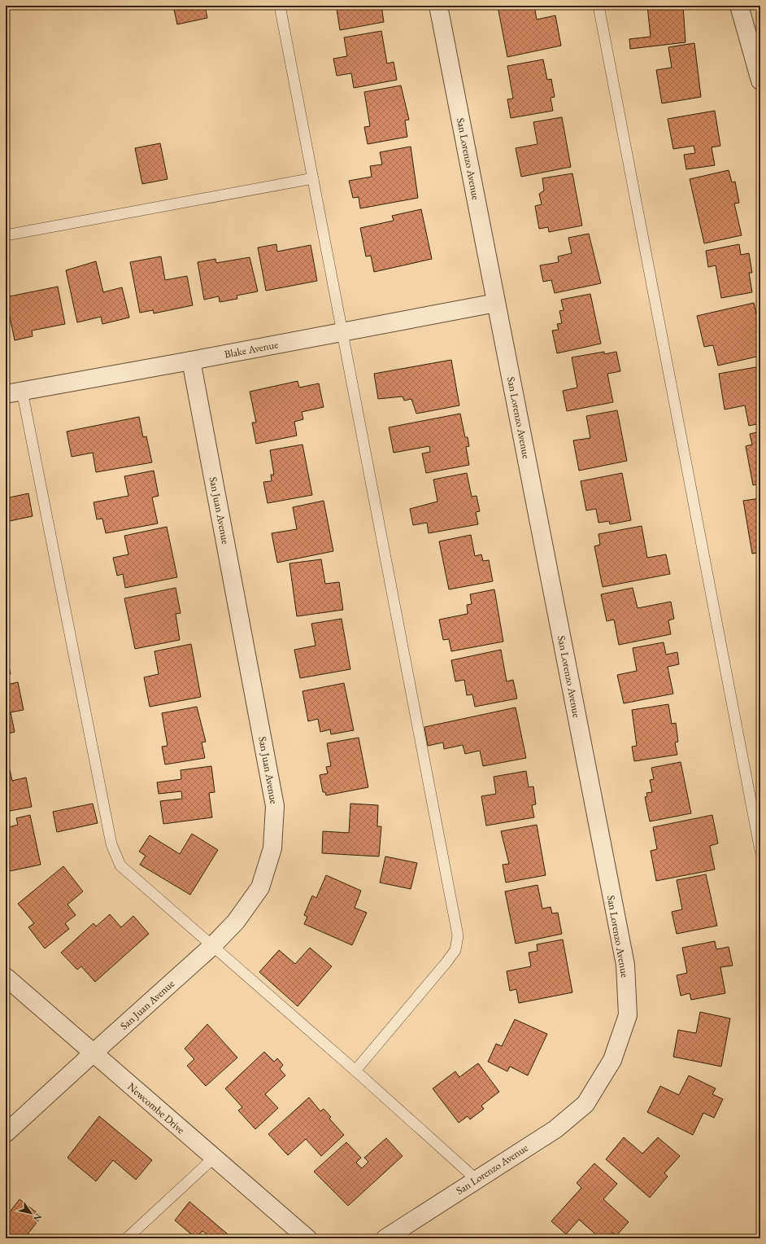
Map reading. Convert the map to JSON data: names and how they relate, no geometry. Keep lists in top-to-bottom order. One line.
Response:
{"streets":{"street":["San Lorenzo Avenue","Blake Avenue","San Juan Avenue","Newcombe Drive"]},"crossings":[["San Lorenzo Avenue","Blake Avenue"],["Blake Avenue","San Juan Avenue"],["San Juan Avenue","Newcombe Drive"]],"north":"bottom right"}
